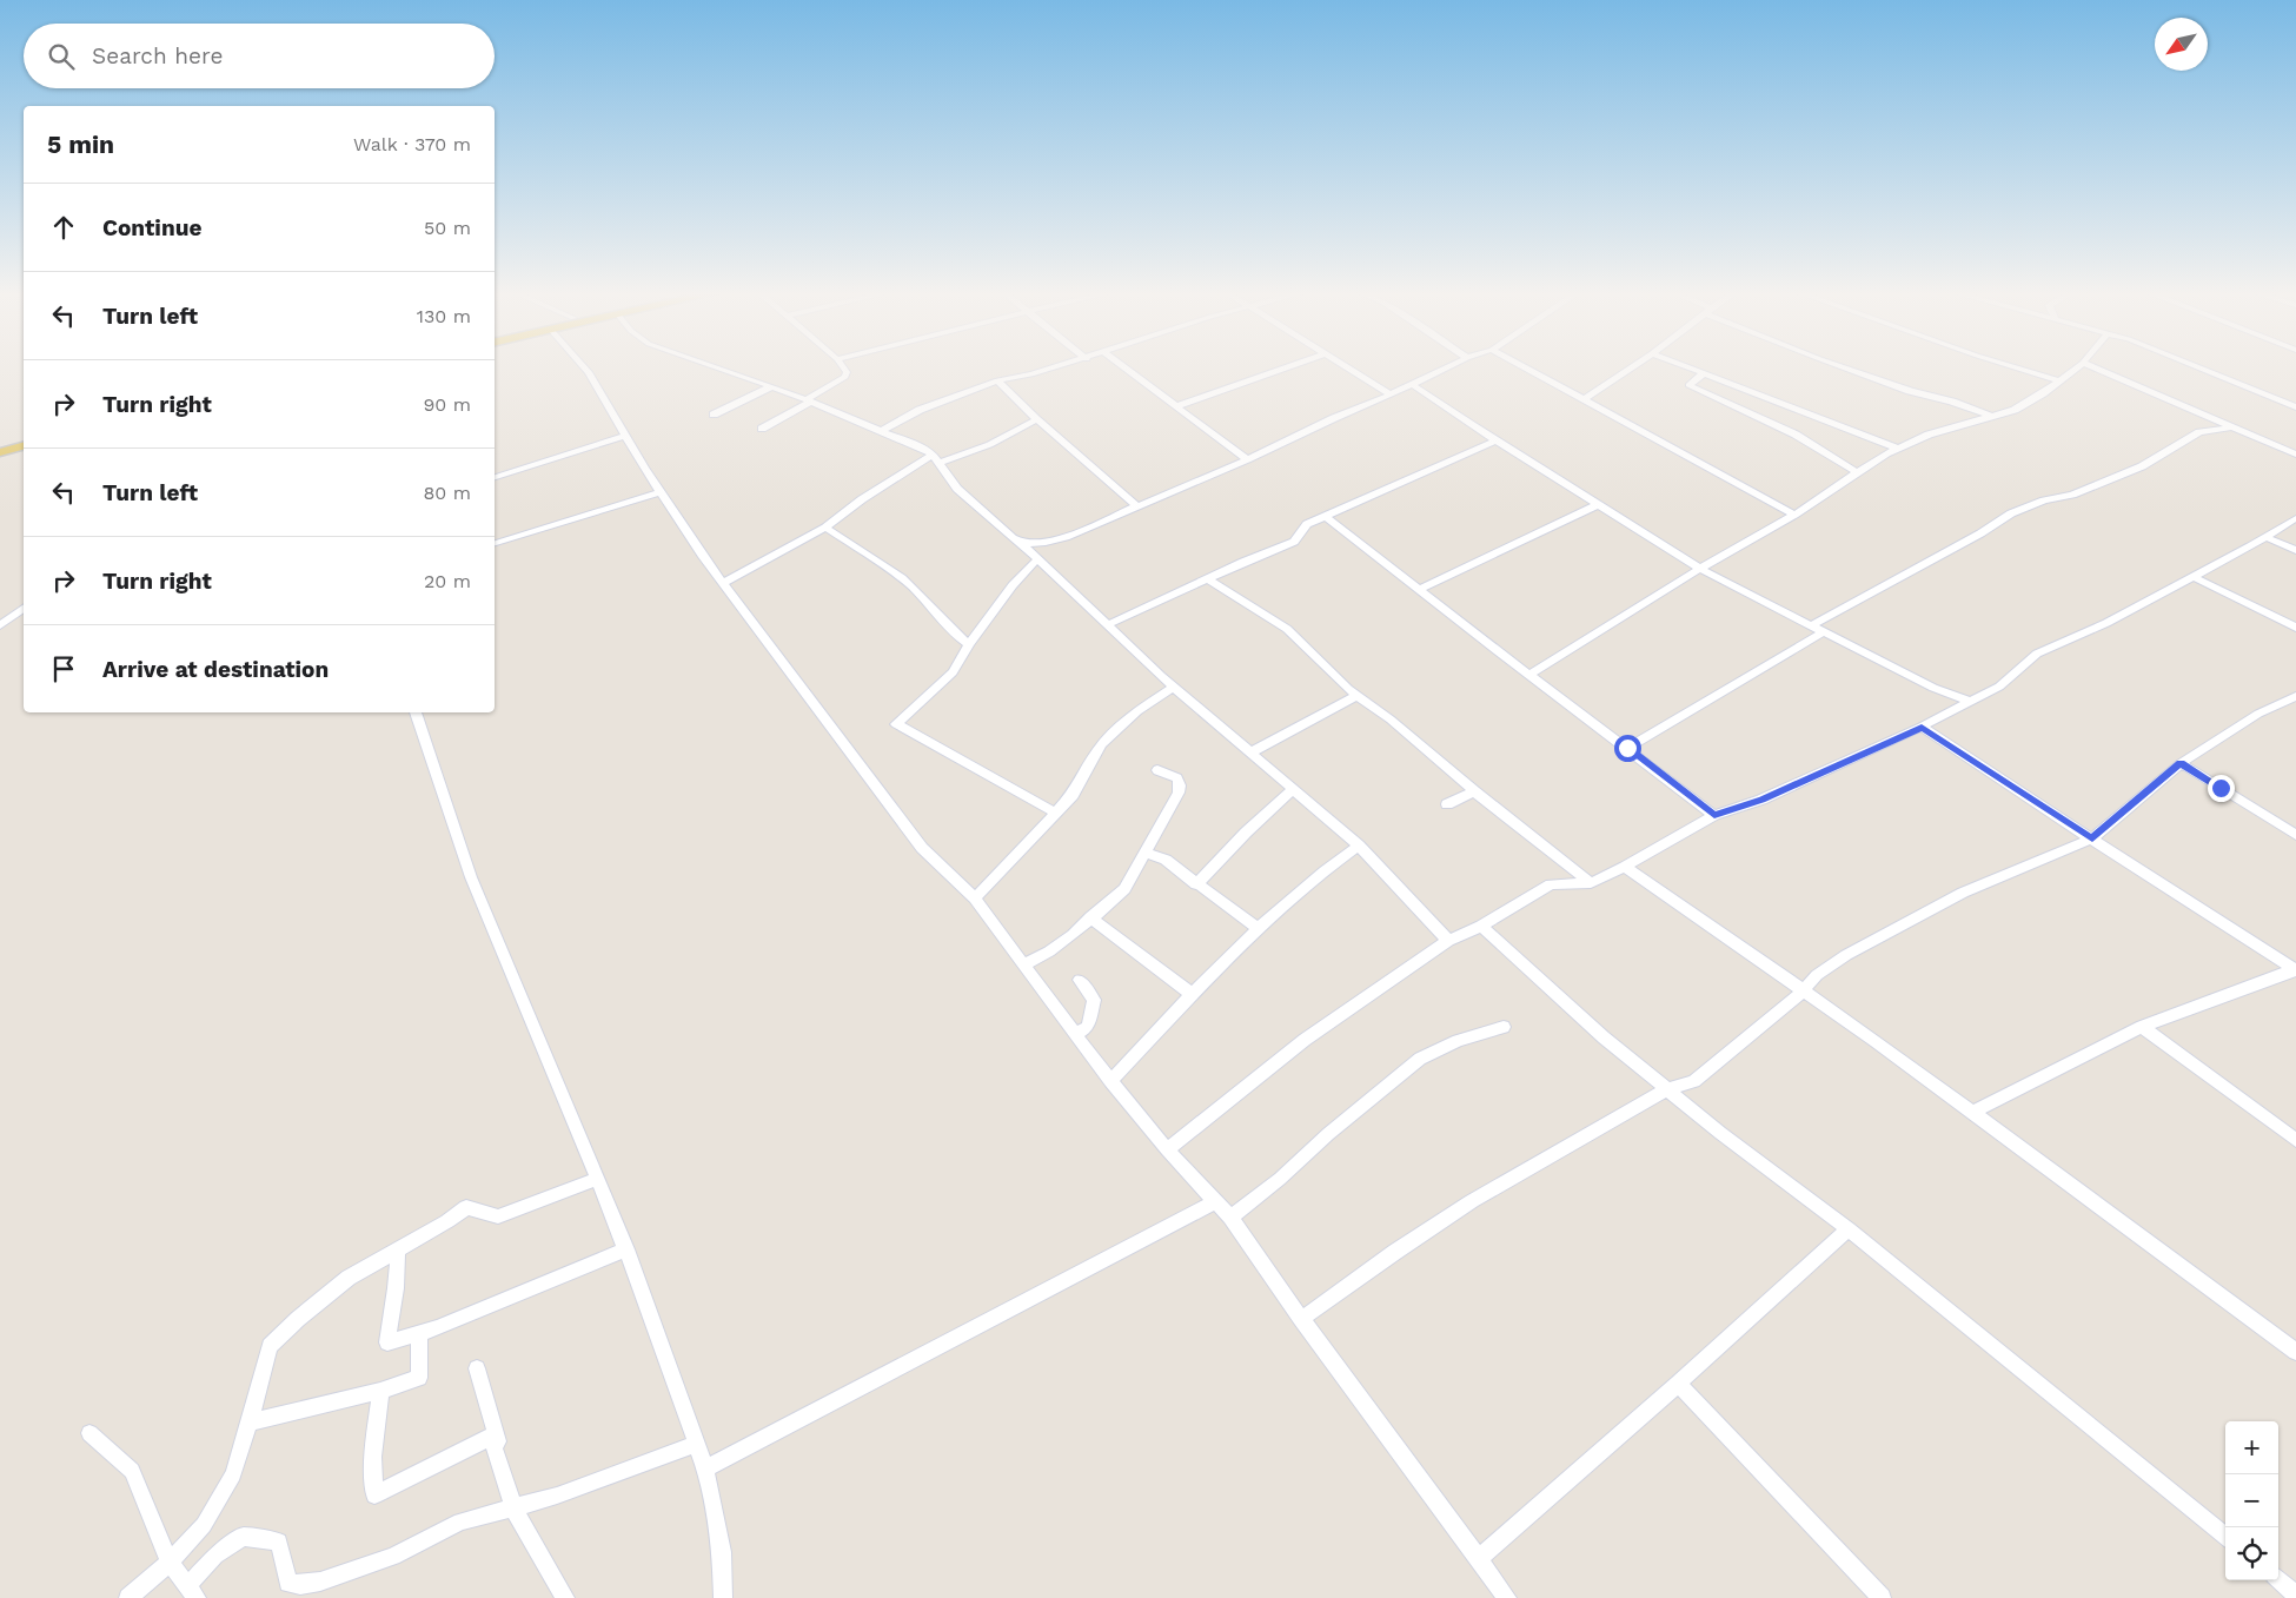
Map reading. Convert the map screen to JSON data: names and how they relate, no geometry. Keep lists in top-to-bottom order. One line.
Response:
{"north":"bottom left","page":{"search":"Search here","heading":["5 min","Walk · 370 m"],"list":[["Continue","50 m"],["Turn left","130 m"],["Turn right","90 m"],["Turn left","80 m"],["Turn right","20 m"],"Arrive at destination"],"map_buttons":["+","−"]}}
